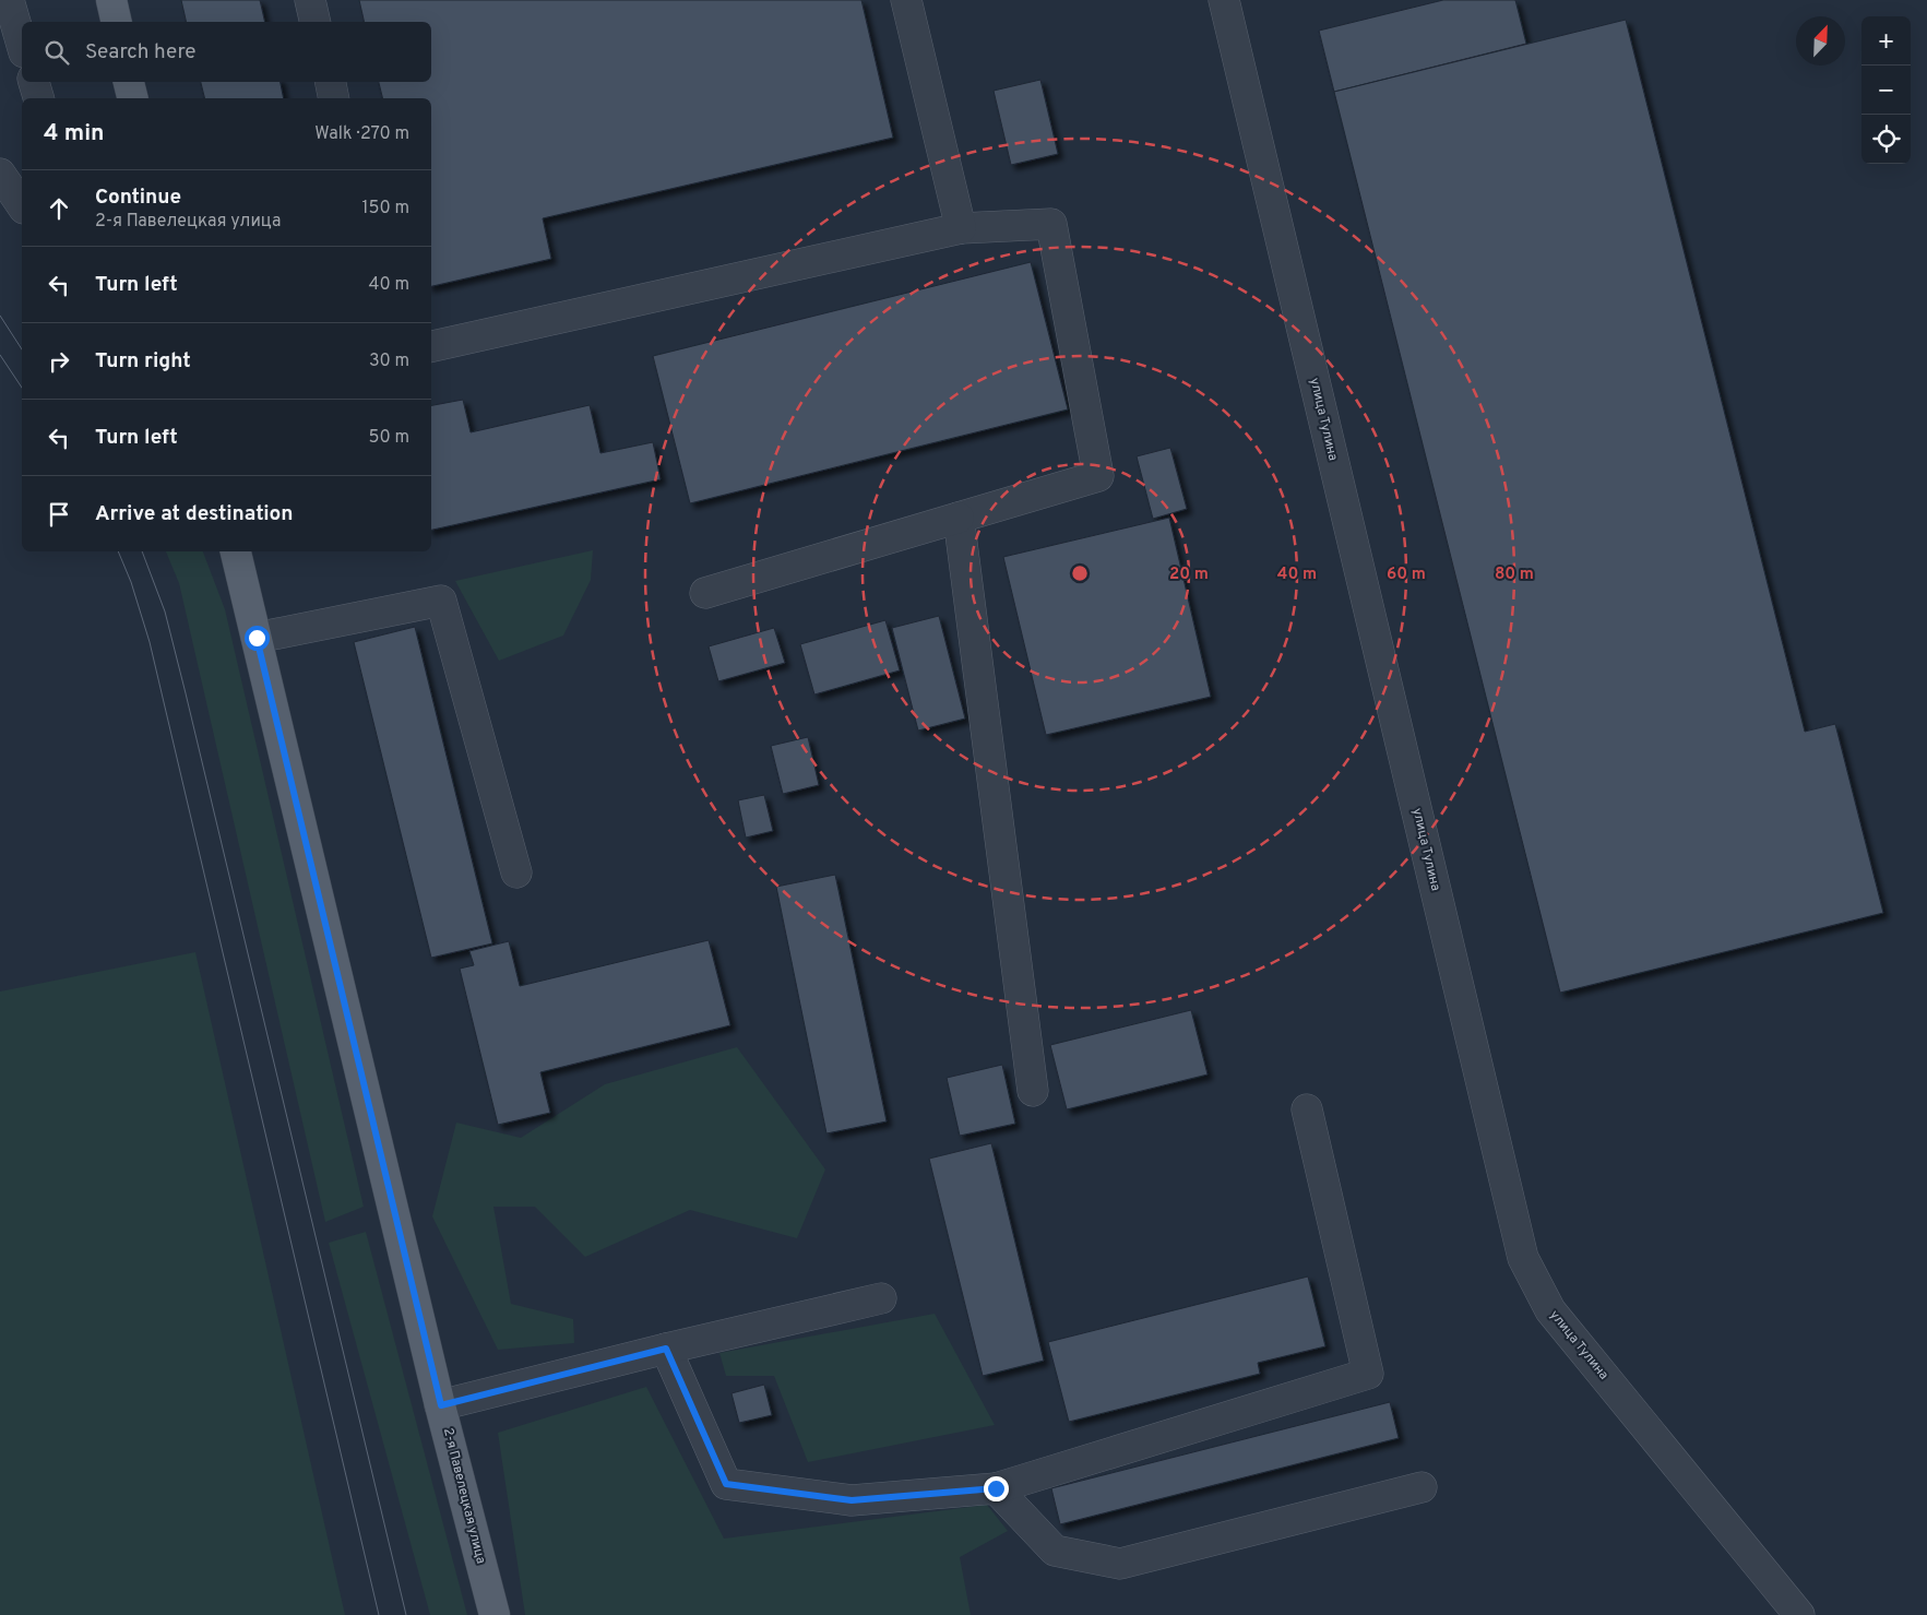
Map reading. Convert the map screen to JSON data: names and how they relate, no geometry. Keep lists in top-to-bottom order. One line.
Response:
{"streets":{"main road":["2-я Павелецкая улица"],"street":["улица Тулина"]},"north":"top right","page":{"map_buttons":["+","−"],"search":"Search here","heading":["4 min","Walk · 270 m"],"list":[["Continue","2-я Павелецкая улица","150 m"],["Turn left","40 m"],["Turn right","30 m"],["Turn left","50 m"],"Arrive at destination"]},"rings":["20 m","40 m","60 m","80 m"]}
